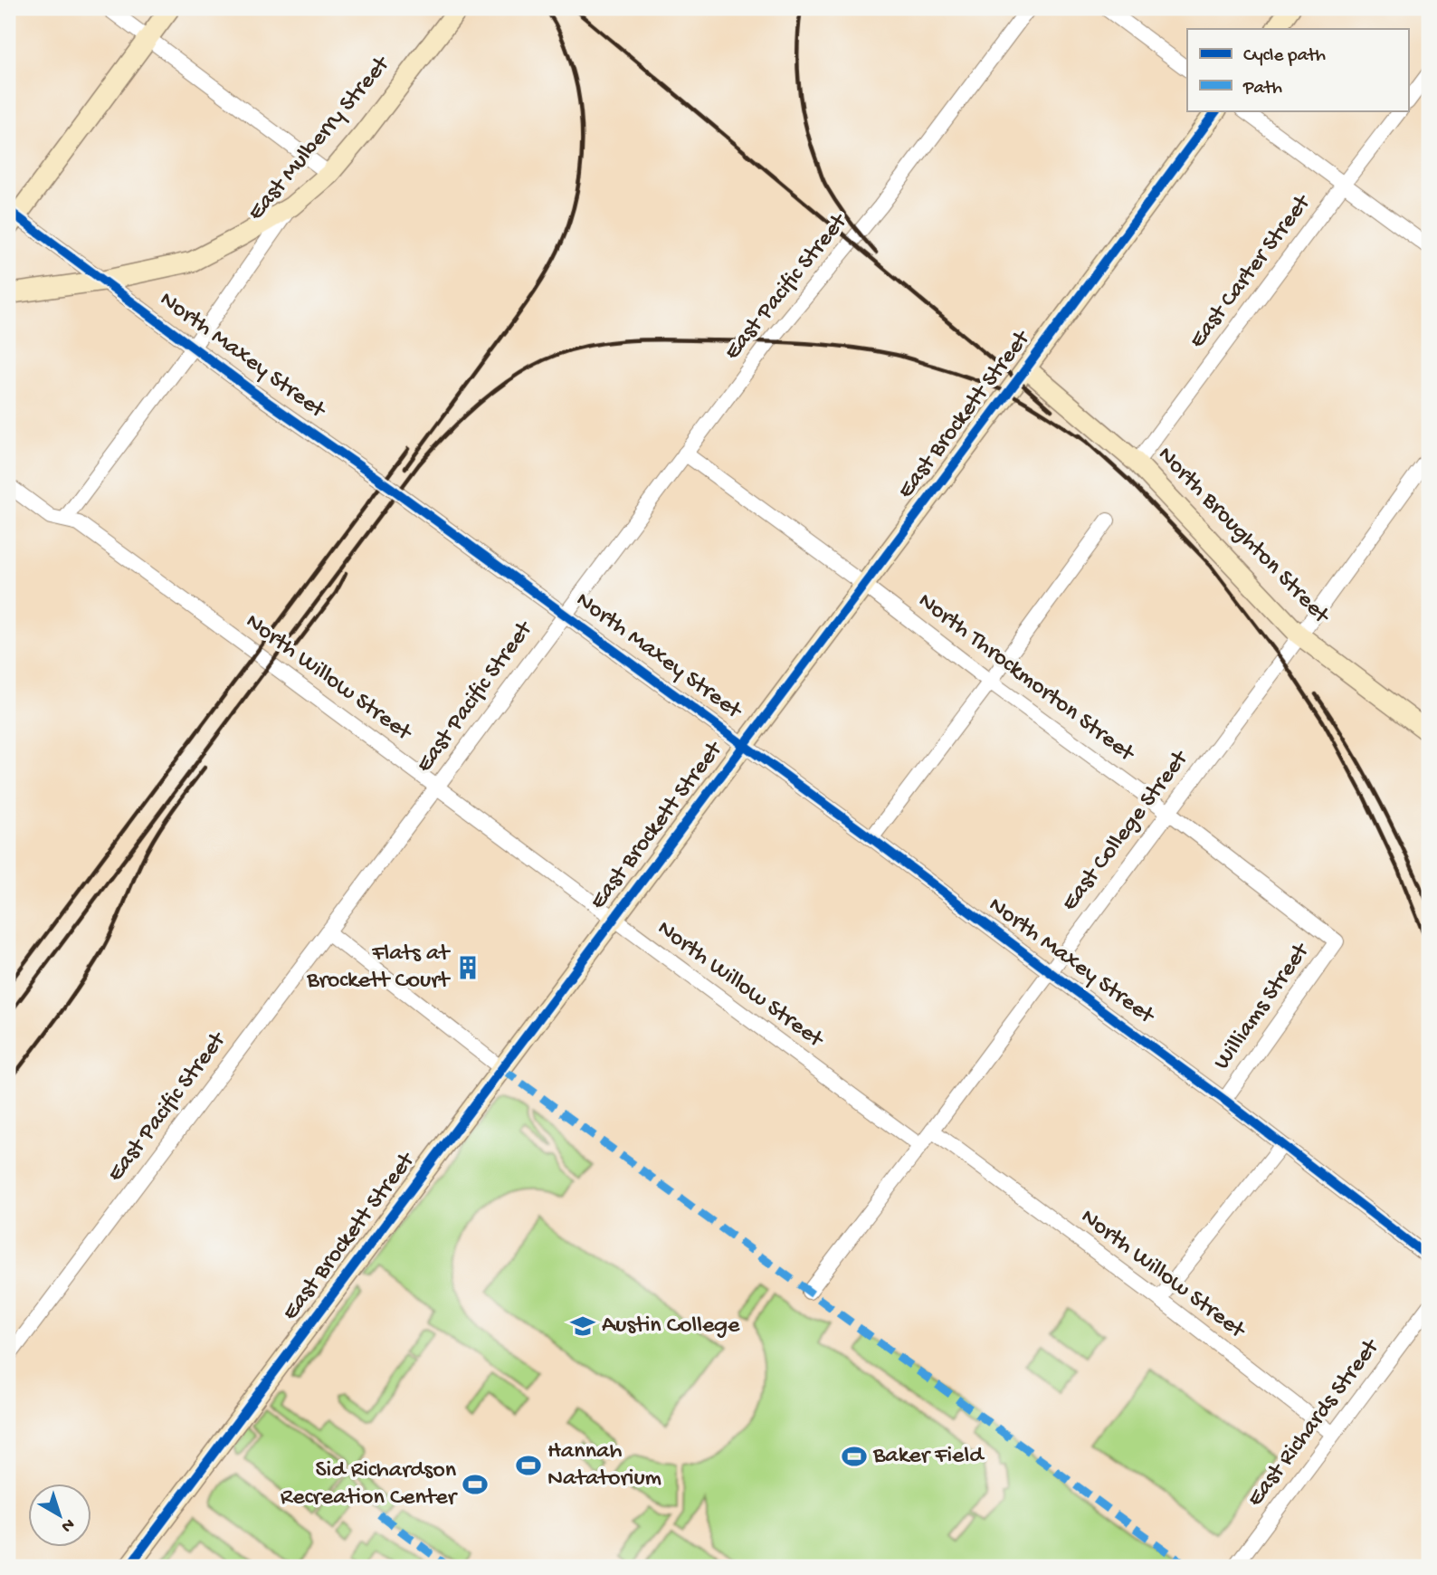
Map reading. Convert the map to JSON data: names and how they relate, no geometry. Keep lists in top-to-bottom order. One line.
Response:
{"streets":{"street":["East Mulberry Street","East Carter Street","East Pacific Street","North Maxey Street","East Brockett Street","North Broughton Street","North Willow Street","North Throckmorton Street","East College Street","Williams Street","East Richards Street"]},"crossings":[["East Mulberry Street","North Maxey Street"],["East Mulberry Street","North Willow Street"],["East Carter Street","North Broughton Street"],["East Pacific Street","North Maxey Street"],["East Pacific Street","North Willow Street"],["East Pacific Street","North Throckmorton Street"],["North Maxey Street","East Brockett Street"],["North Maxey Street","East College Street"],["North Maxey Street","Williams Street"],["East Brockett Street","North Broughton Street"],["East Brockett Street","North Willow Street"],["East Brockett Street","North Throckmorton Street"],["North Broughton Street","East College Street"],["North Willow Street","East College Street"],["North Willow Street","East Richards Street"],["North Throckmorton Street","East College Street"],["North Throckmorton Street","Williams Street"]],"places":{"building":["Flats at Brockett Court"],"school or university":["Austin College"],"sports":["Baker Field","Hannah Natatorium","Sid Richardson Recreation Center"]},"legend":["Cycle path","Path"],"north":"bottom right"}
